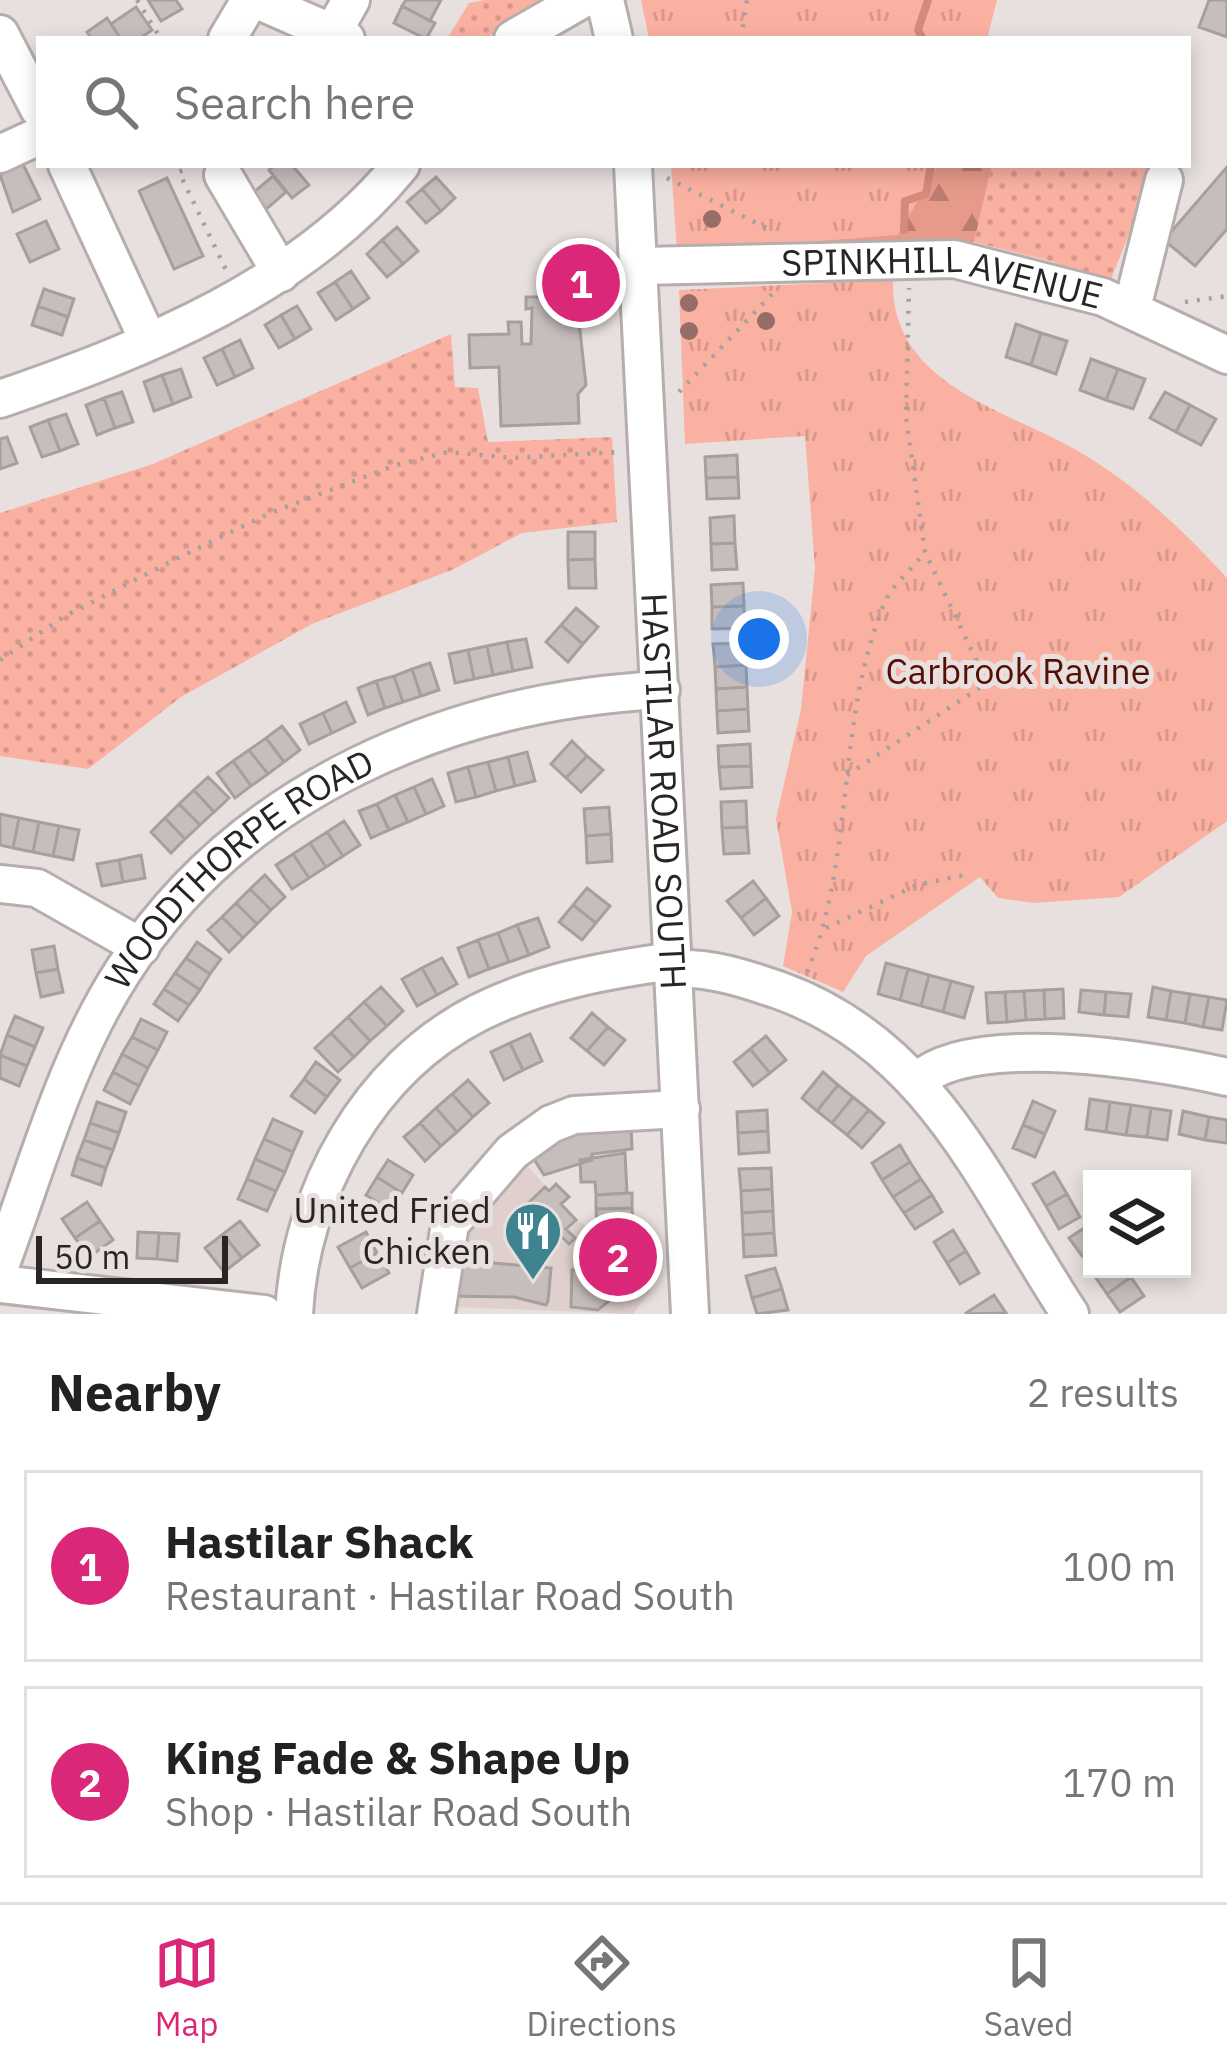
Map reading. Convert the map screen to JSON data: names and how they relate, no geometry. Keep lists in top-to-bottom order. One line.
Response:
{"streets":{"street":["SPINKHILL AVENUE","HASTILAR ROAD SOUTH","WOODTHORPE ROAD"]},"crossings":[["SPINKHILL AVENUE","HASTILAR ROAD SOUTH"],["HASTILAR ROAD SOUTH","WOODTHORPE ROAD"]],"parks":["Carbrook Ravine"],"places":{"restaurant":["United Fried Chicken"]},"scale_bar":"50 m","page":{"search":"Search here","pins":["1","2"],"scale":"50 m","heading":["Nearby","2 results"],"list":[{"mark":"1","name":"Hastilar Shack","note":"Restaurant · Hastilar Road South","value":"100 m"},{"mark":"2","name":"King Fade & Shape Up","note":"Shop · Hastilar Road South","value":"170 m"}],"nav":["Map","Directions","Saved"]}}
